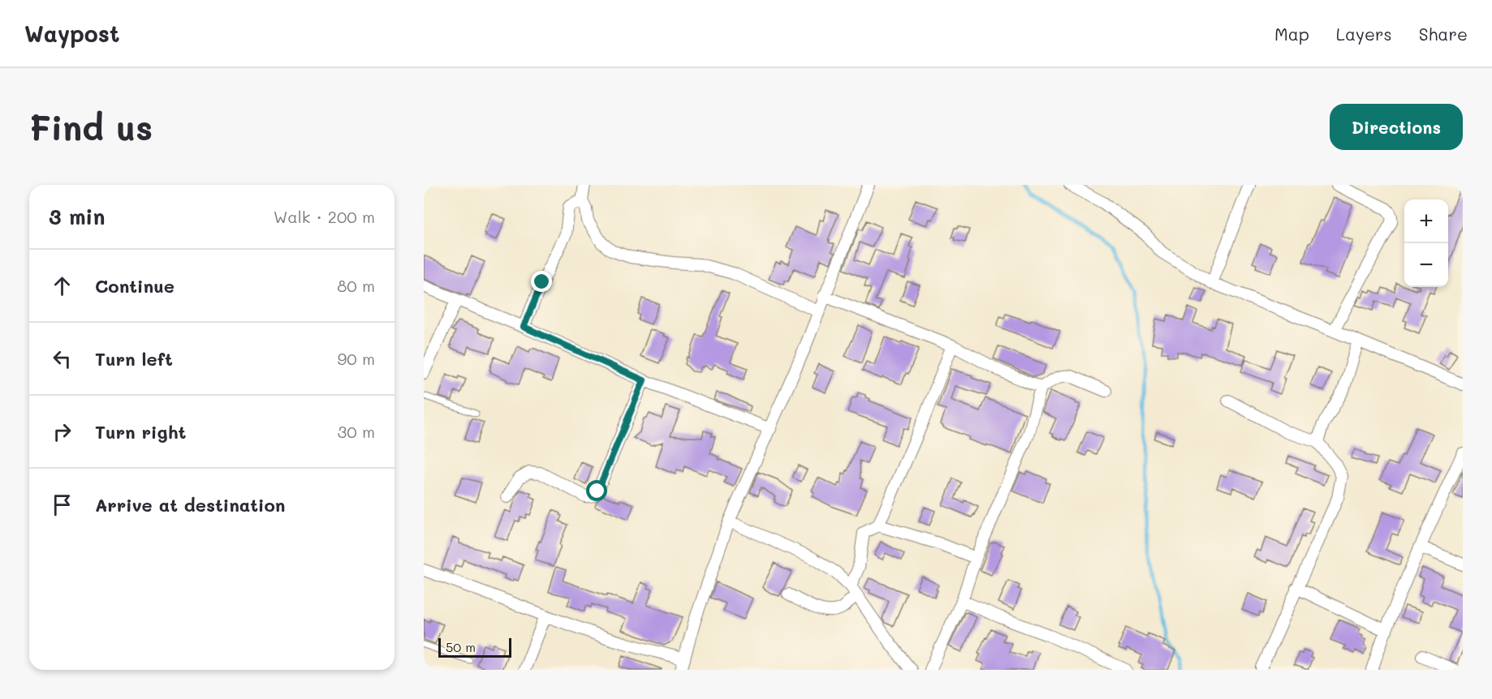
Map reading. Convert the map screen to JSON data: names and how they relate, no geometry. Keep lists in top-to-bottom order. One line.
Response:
{"scale_bar":"50 m","page":{"header":"Waypost","nav":["Map","Layers","Share"],"buttons":"Directions","title":"Find us","heading":["3 min","Walk · 200 m"],"map_buttons":["+","−"],"list":[["Continue","80 m"],["Turn left","90 m"],["Turn right","30 m"],"Arrive at destination"],"scale":"50 m"}}
